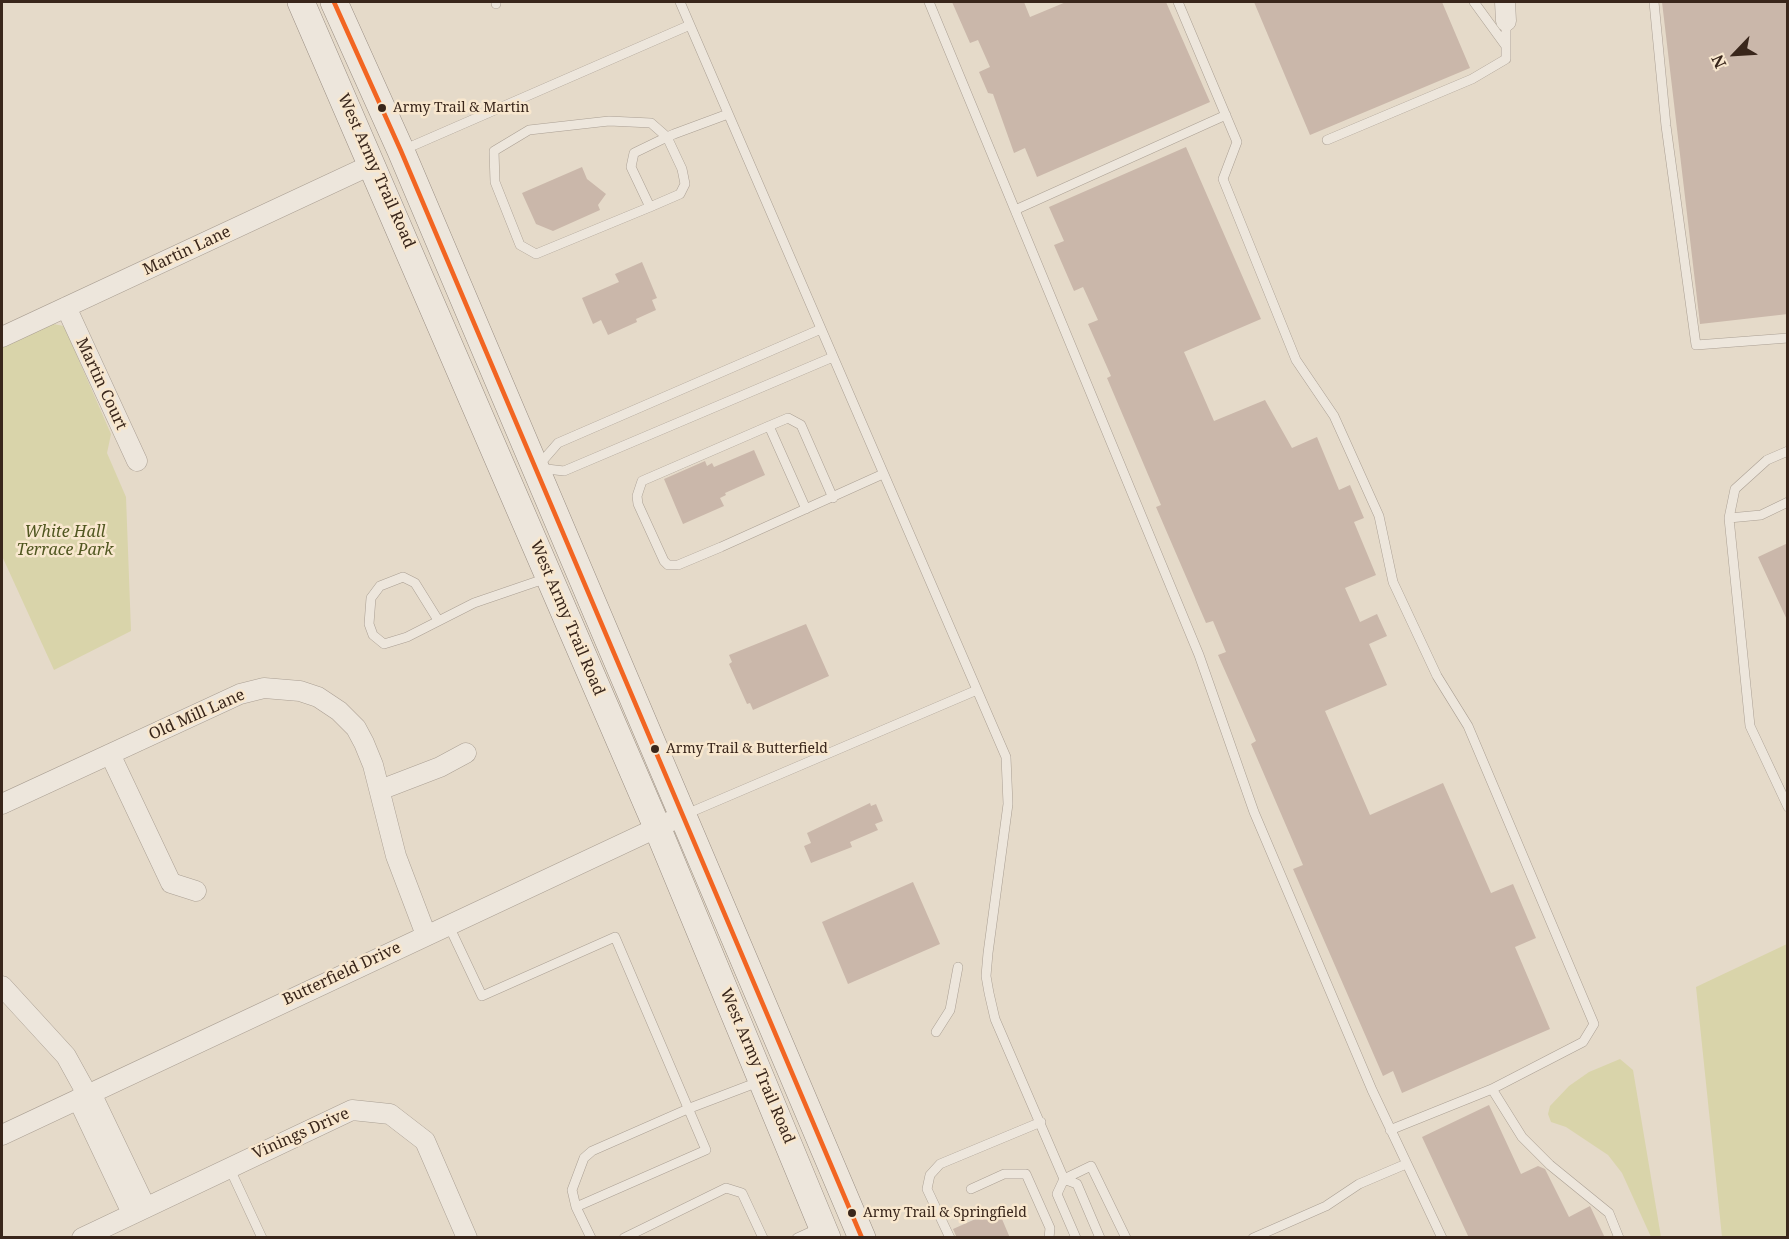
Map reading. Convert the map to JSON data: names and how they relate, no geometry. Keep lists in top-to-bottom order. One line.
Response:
{"streets":{"main road":["West Army Trail Road"],"street":["Martin Lane","Martin Court","Old Mill Lane","Butterfield Drive","Vinings Drive"]},"crossings":[["West Army Trail Road","Martin Lane"],["West Army Trail Road","Butterfield Drive"],["Martin Lane","Martin Court"],["Old Mill Lane","Butterfield Drive"]],"parks":["White Hall Terrace Park"],"places":["Army Trail & Martin","Army Trail & Butterfield","Army Trail & Springfield"],"north":"bottom left"}
